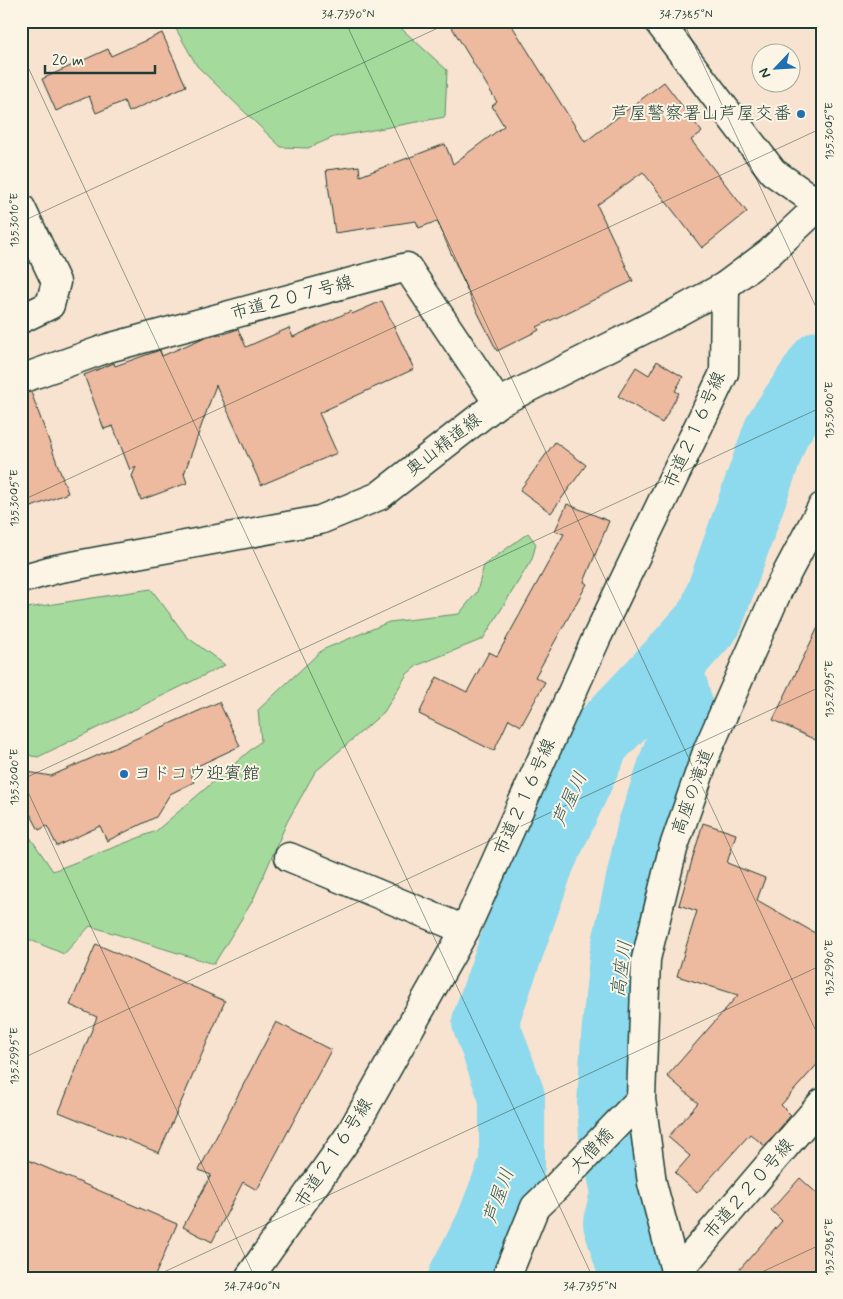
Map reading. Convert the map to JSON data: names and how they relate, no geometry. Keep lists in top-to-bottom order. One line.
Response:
{"streets":{"street":["市道２０７号線","市道２１６号線","奥山精道線","高座の滝道","大僧橋","市道２２０号線"]},"crossings":[["市道２０７号線","奥山精道線"],["市道２１６号線","奥山精道線"],["高座の滝道","大僧橋"],["高座の滝道","市道２２０号線"]],"water":["芦屋川","高座川"],"places":["芦屋警察署山芦屋交番","ヨドコウ迎賓館"],"scale_bar":"20 m","north":"bottom left","coordinates":["34.7390°N","34.7385°N","135.3005°E","135.3010°E","135.3000°E","135.2995°E","135.2990°E","135.2985°E","34.7400°N","34.7395°N"]}
